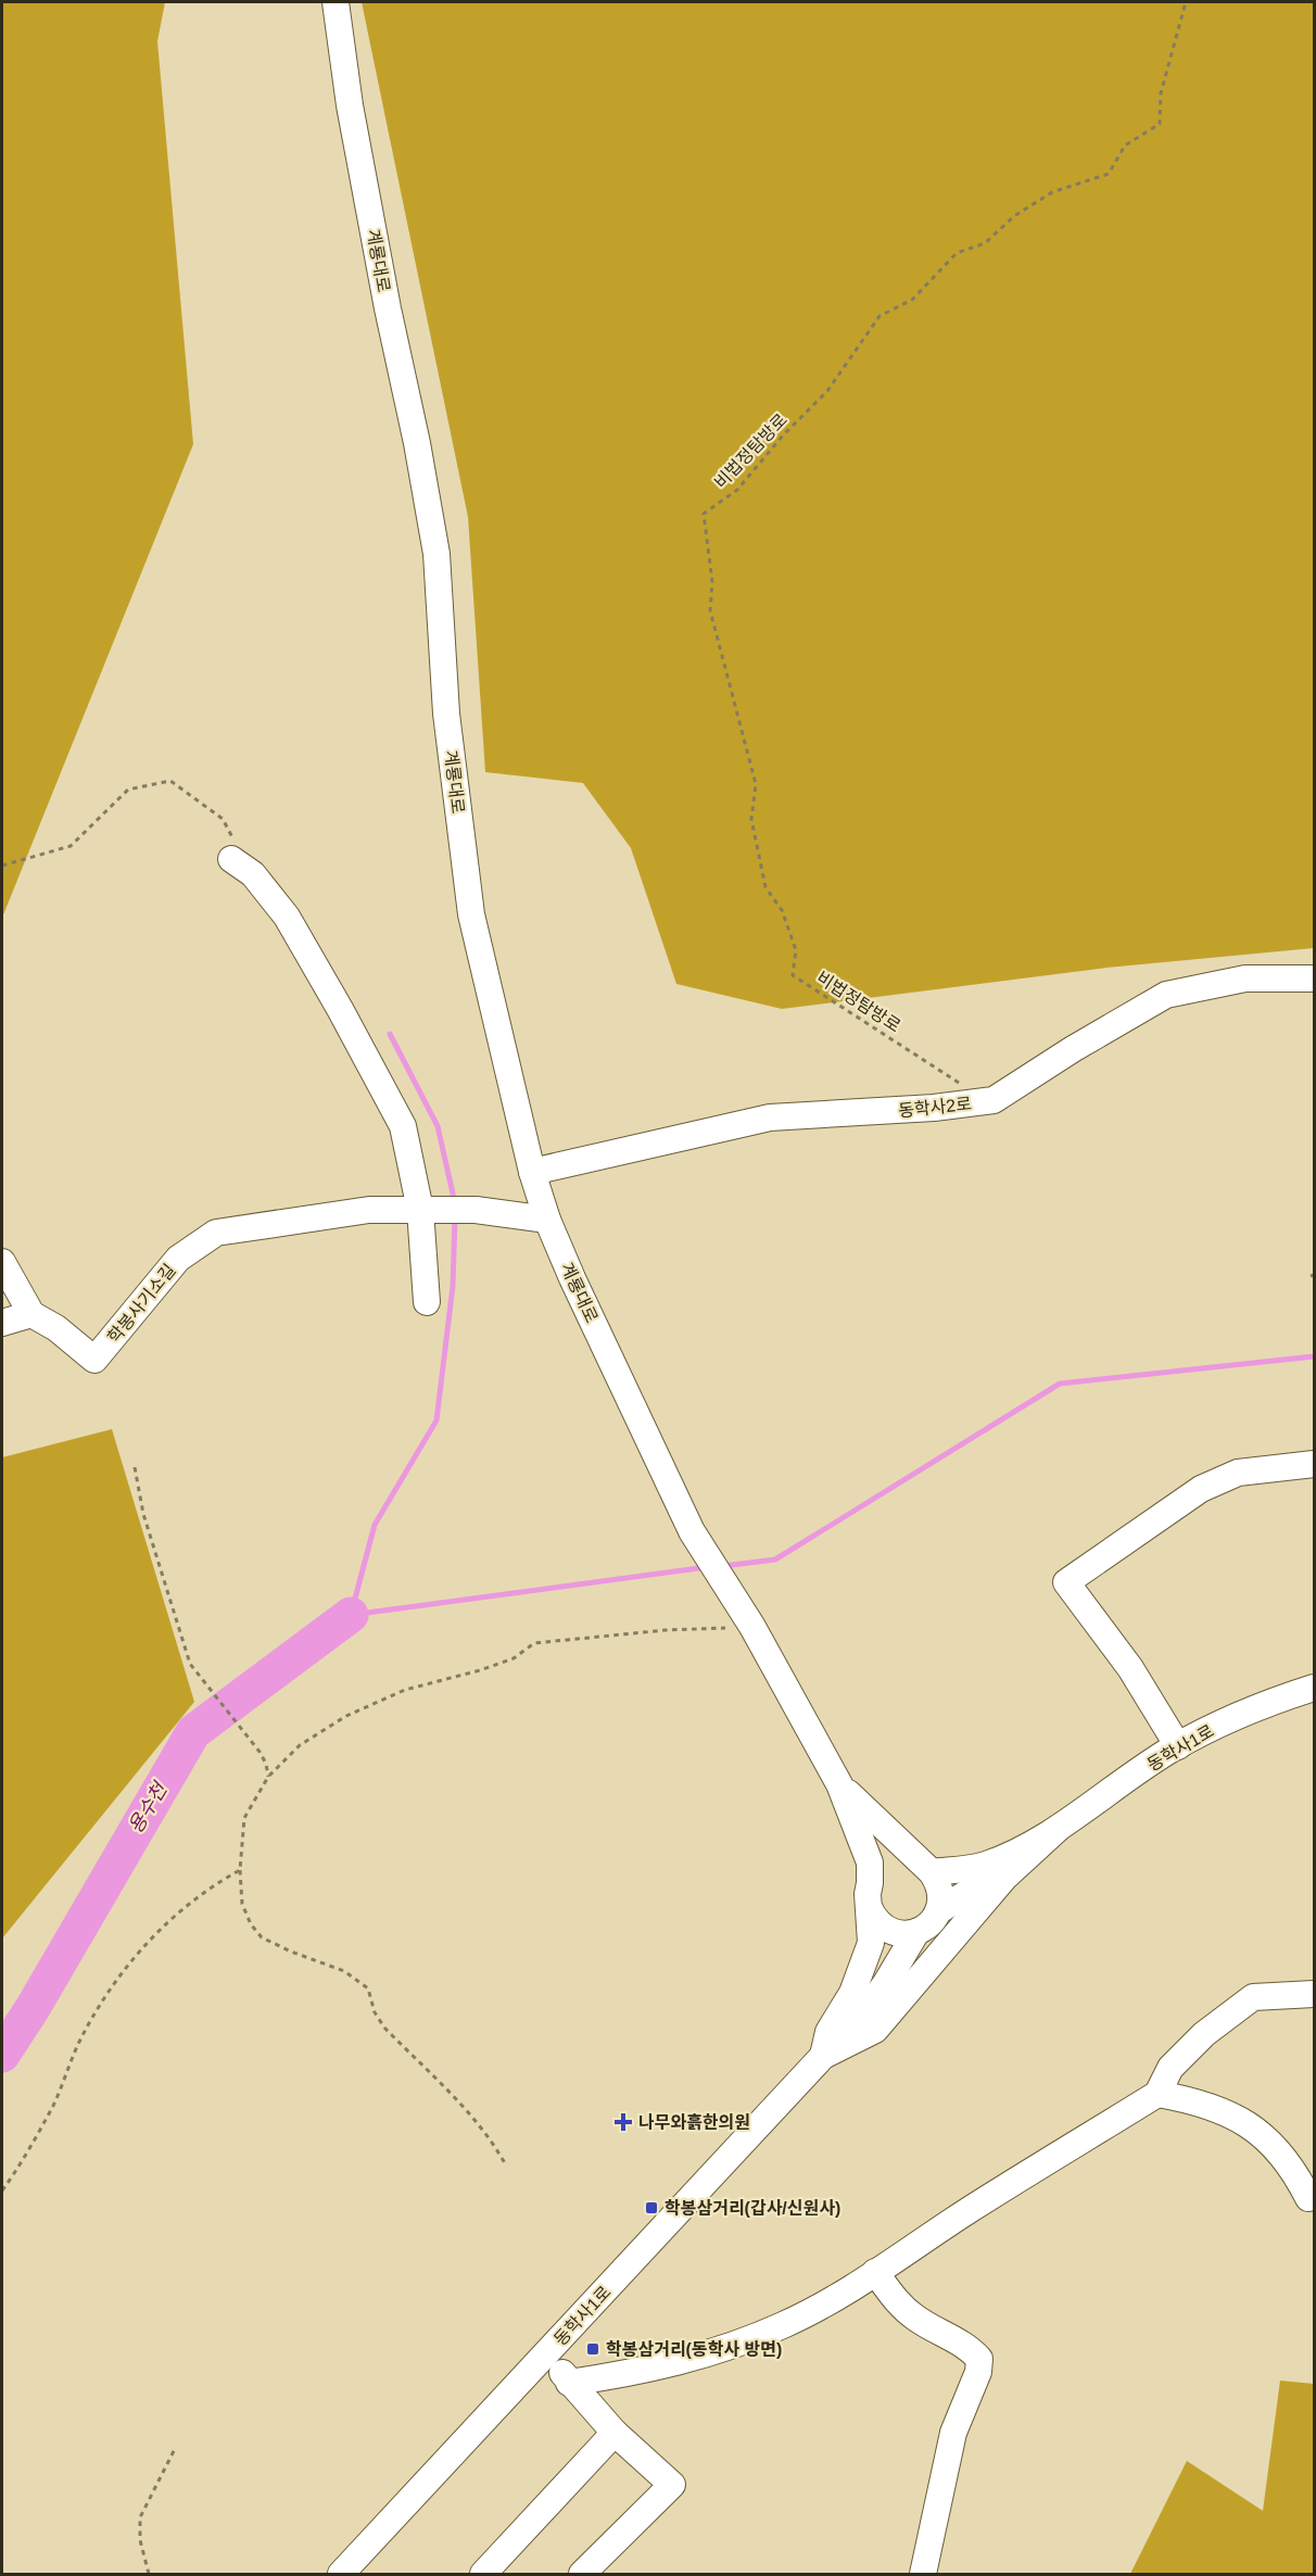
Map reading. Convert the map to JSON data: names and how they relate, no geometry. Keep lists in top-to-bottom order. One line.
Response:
{"streets":{"street":["계룡대로","동학사2로","학봉사기소길","동학사1로"],"path":["비법정탐방로"]},"crossings":[["계룡대로","동학사2로"],["비법정탐방로","동학사2로"]],"water":["용수천"],"places":{"health":["나무와흙한의원"],"transit":["학봉삼거리(갑사/신원사)","학봉삼거리(동학사 방면)"]}}
